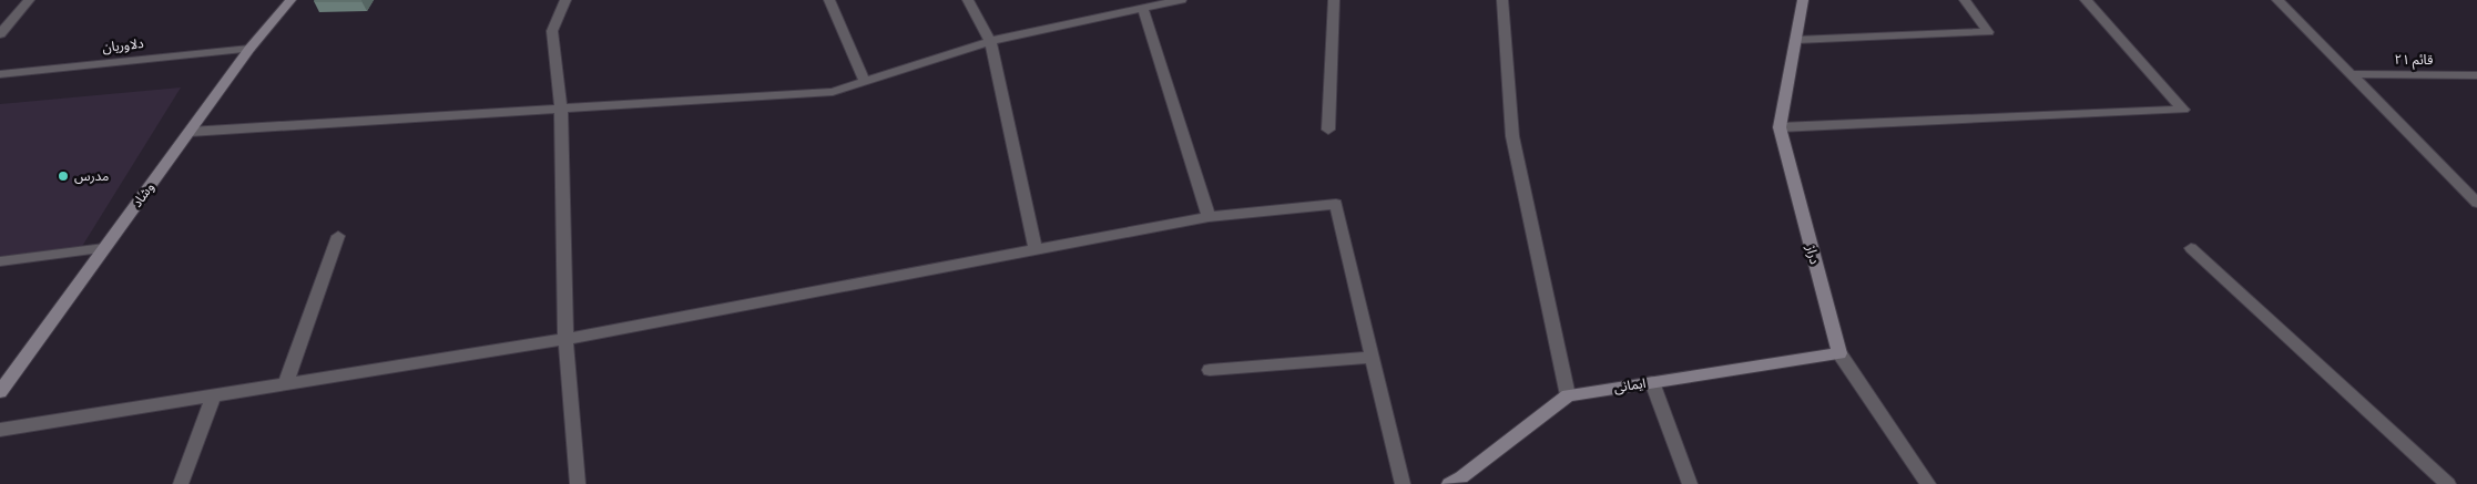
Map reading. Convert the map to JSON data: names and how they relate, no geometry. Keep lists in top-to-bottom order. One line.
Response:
{"streets":{"street":["دلاوریان","قائم ۲۱","وشاد","دراز","ایمانی"]},"crossings":[["دلاوریان","وشاد"],["دراز","ایمانی"]],"places":["مدرس"]}
